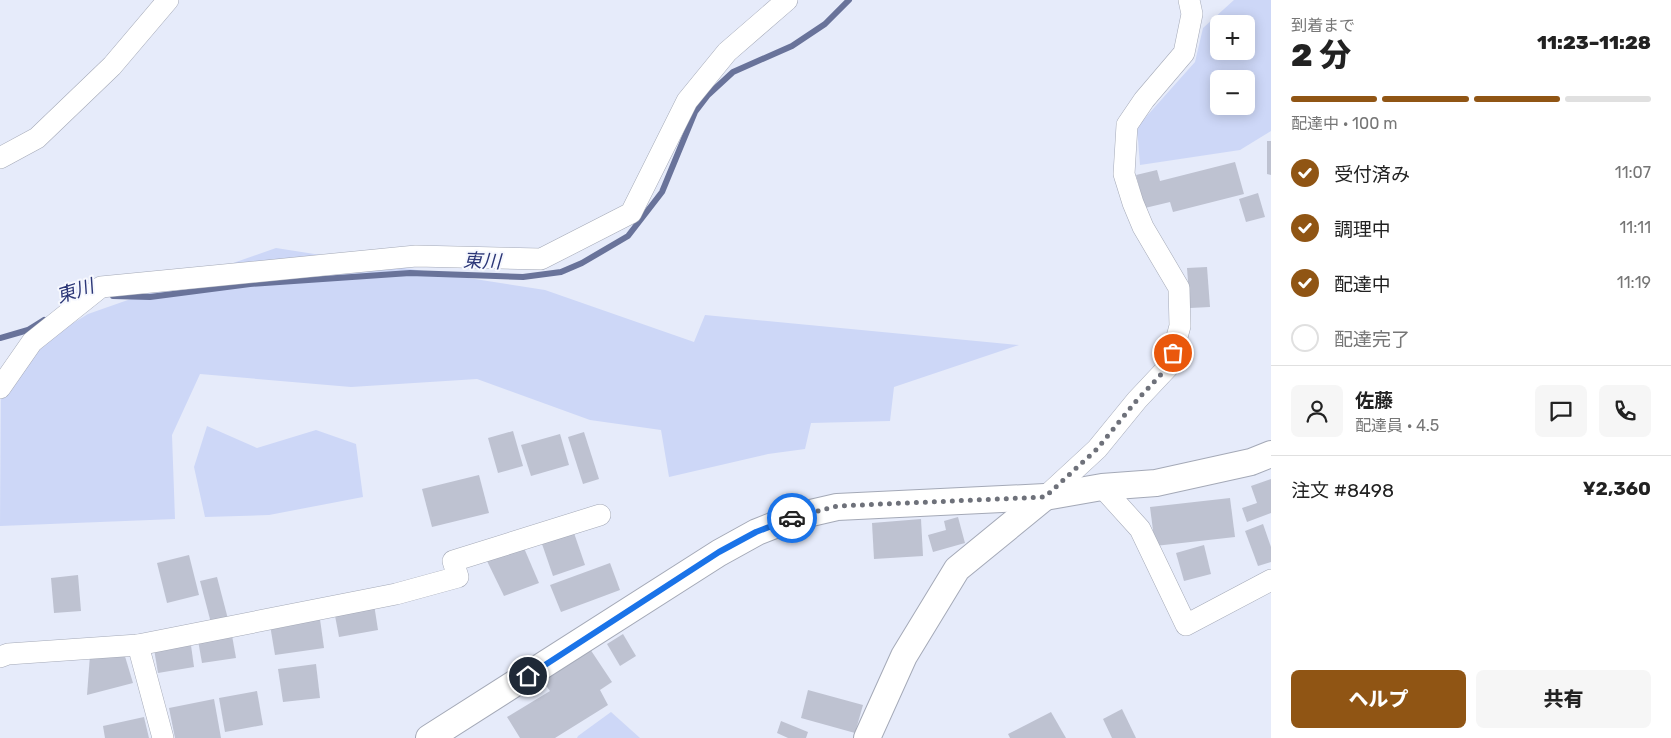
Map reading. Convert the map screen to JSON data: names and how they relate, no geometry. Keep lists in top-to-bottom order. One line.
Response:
{"water":["東川"],"page":{"heading":["2 分","到着まで","11:23–11:28"],"panel":["佐藤","配達員 · 4.5","注文 #8498","¥2,360"],"map_buttons":["+","−"],"bar":"配達中 · 100 m","list":[["受付済み","11:07"],["調理中","11:11"],["配達中","11:19"],"配達完了"],"buttons":["ヘルプ","共有"]}}
